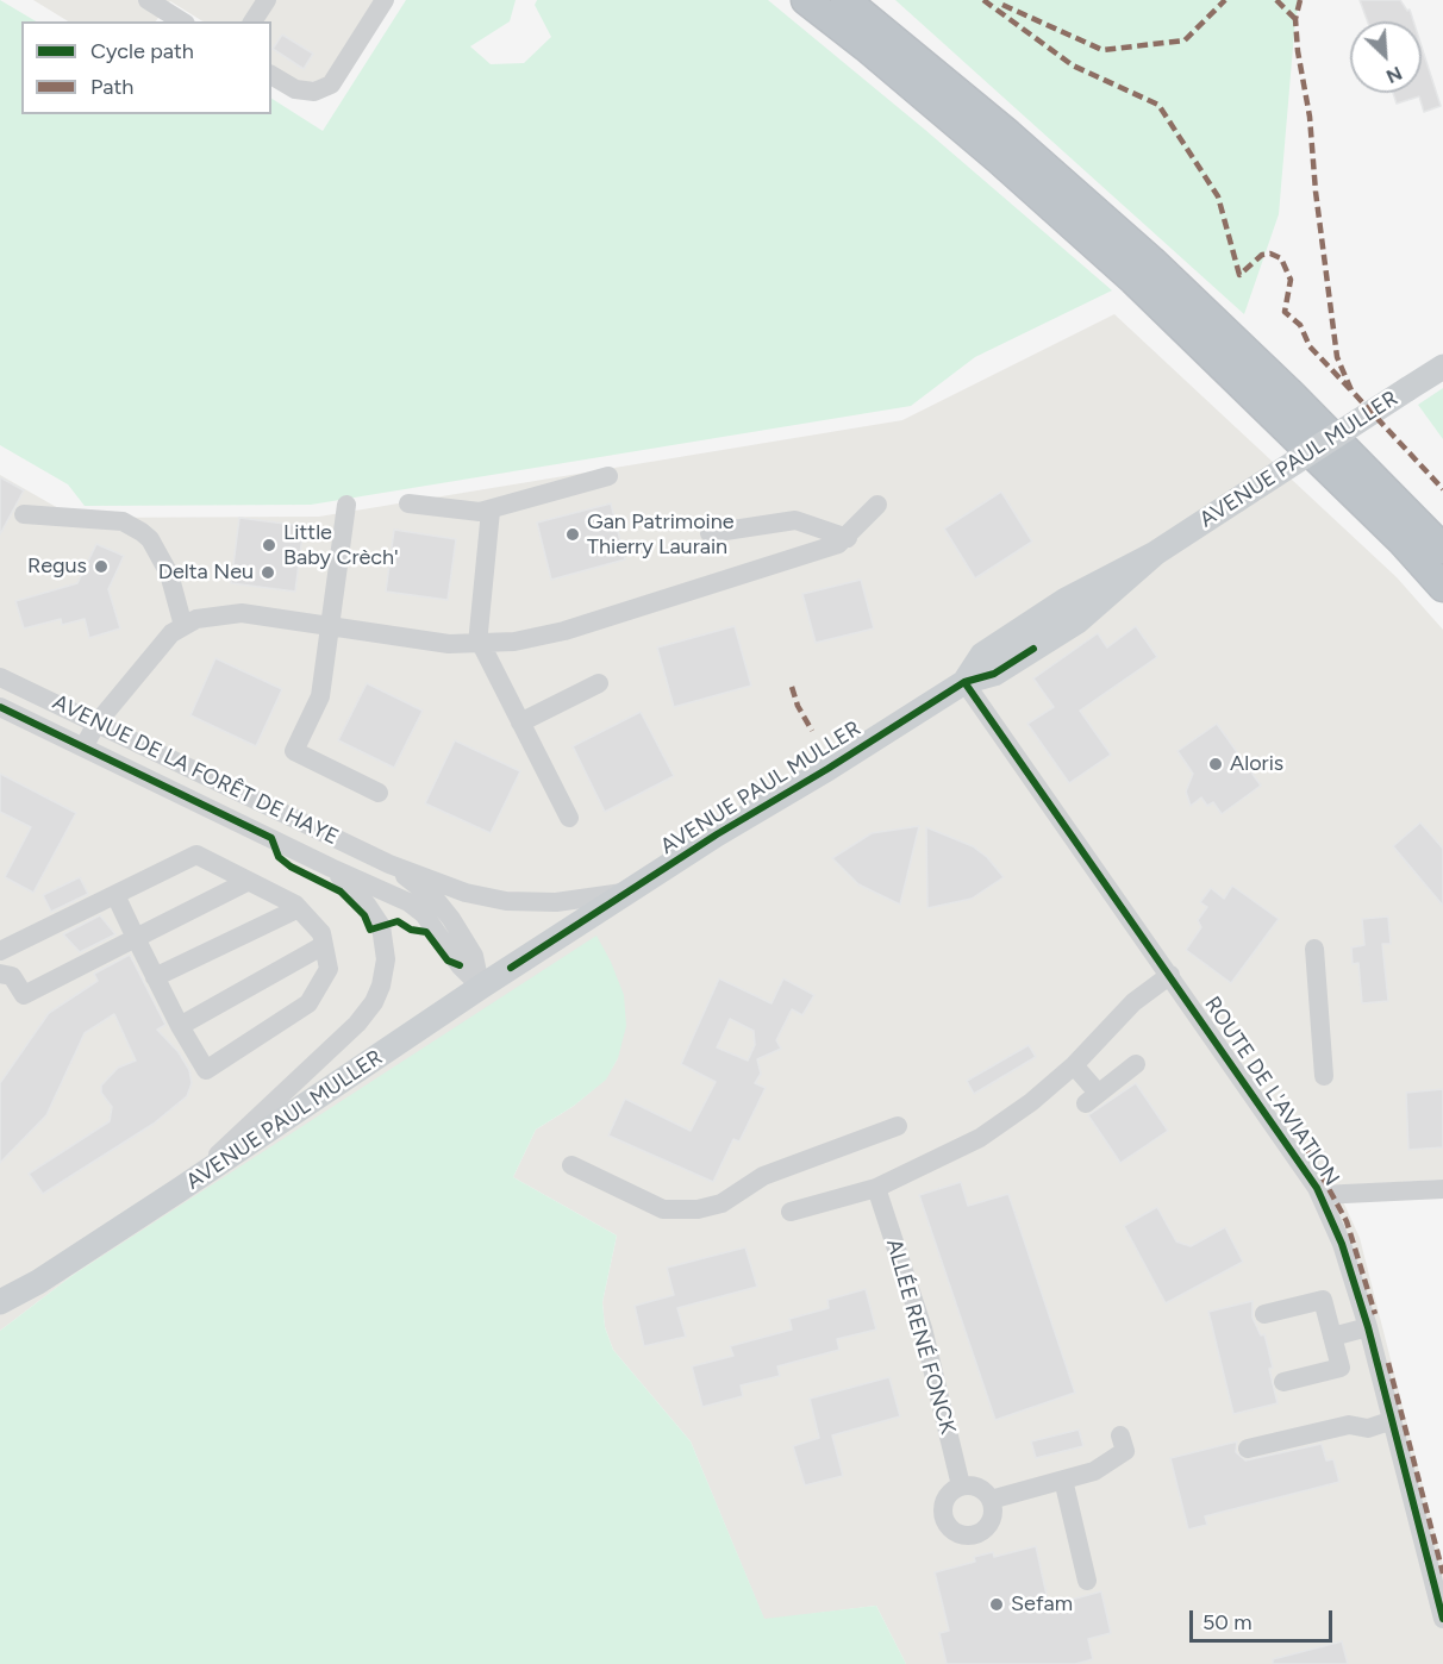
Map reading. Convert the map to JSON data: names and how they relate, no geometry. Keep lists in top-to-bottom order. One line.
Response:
{"streets":{"main road":["AVENUE PAUL MULLER"],"street":["AVENUE DE LA FORÊT DE HAYE","ROUTE DE L'AVIATION","ALLÉE RENÉ FONCK"]},"crossings":[["AVENUE PAUL MULLER","AVENUE DE LA FORÊT DE HAYE"],["AVENUE PAUL MULLER","ROUTE DE L'AVIATION"]],"places":["Gan Patrimoine Thierry Laurain","Little Baby Crèch'","Regus","Delta Neu","Aloris","Sefam"],"legend":["Cycle path","Path"],"scale_bar":"50 m","north":"bottom right"}
